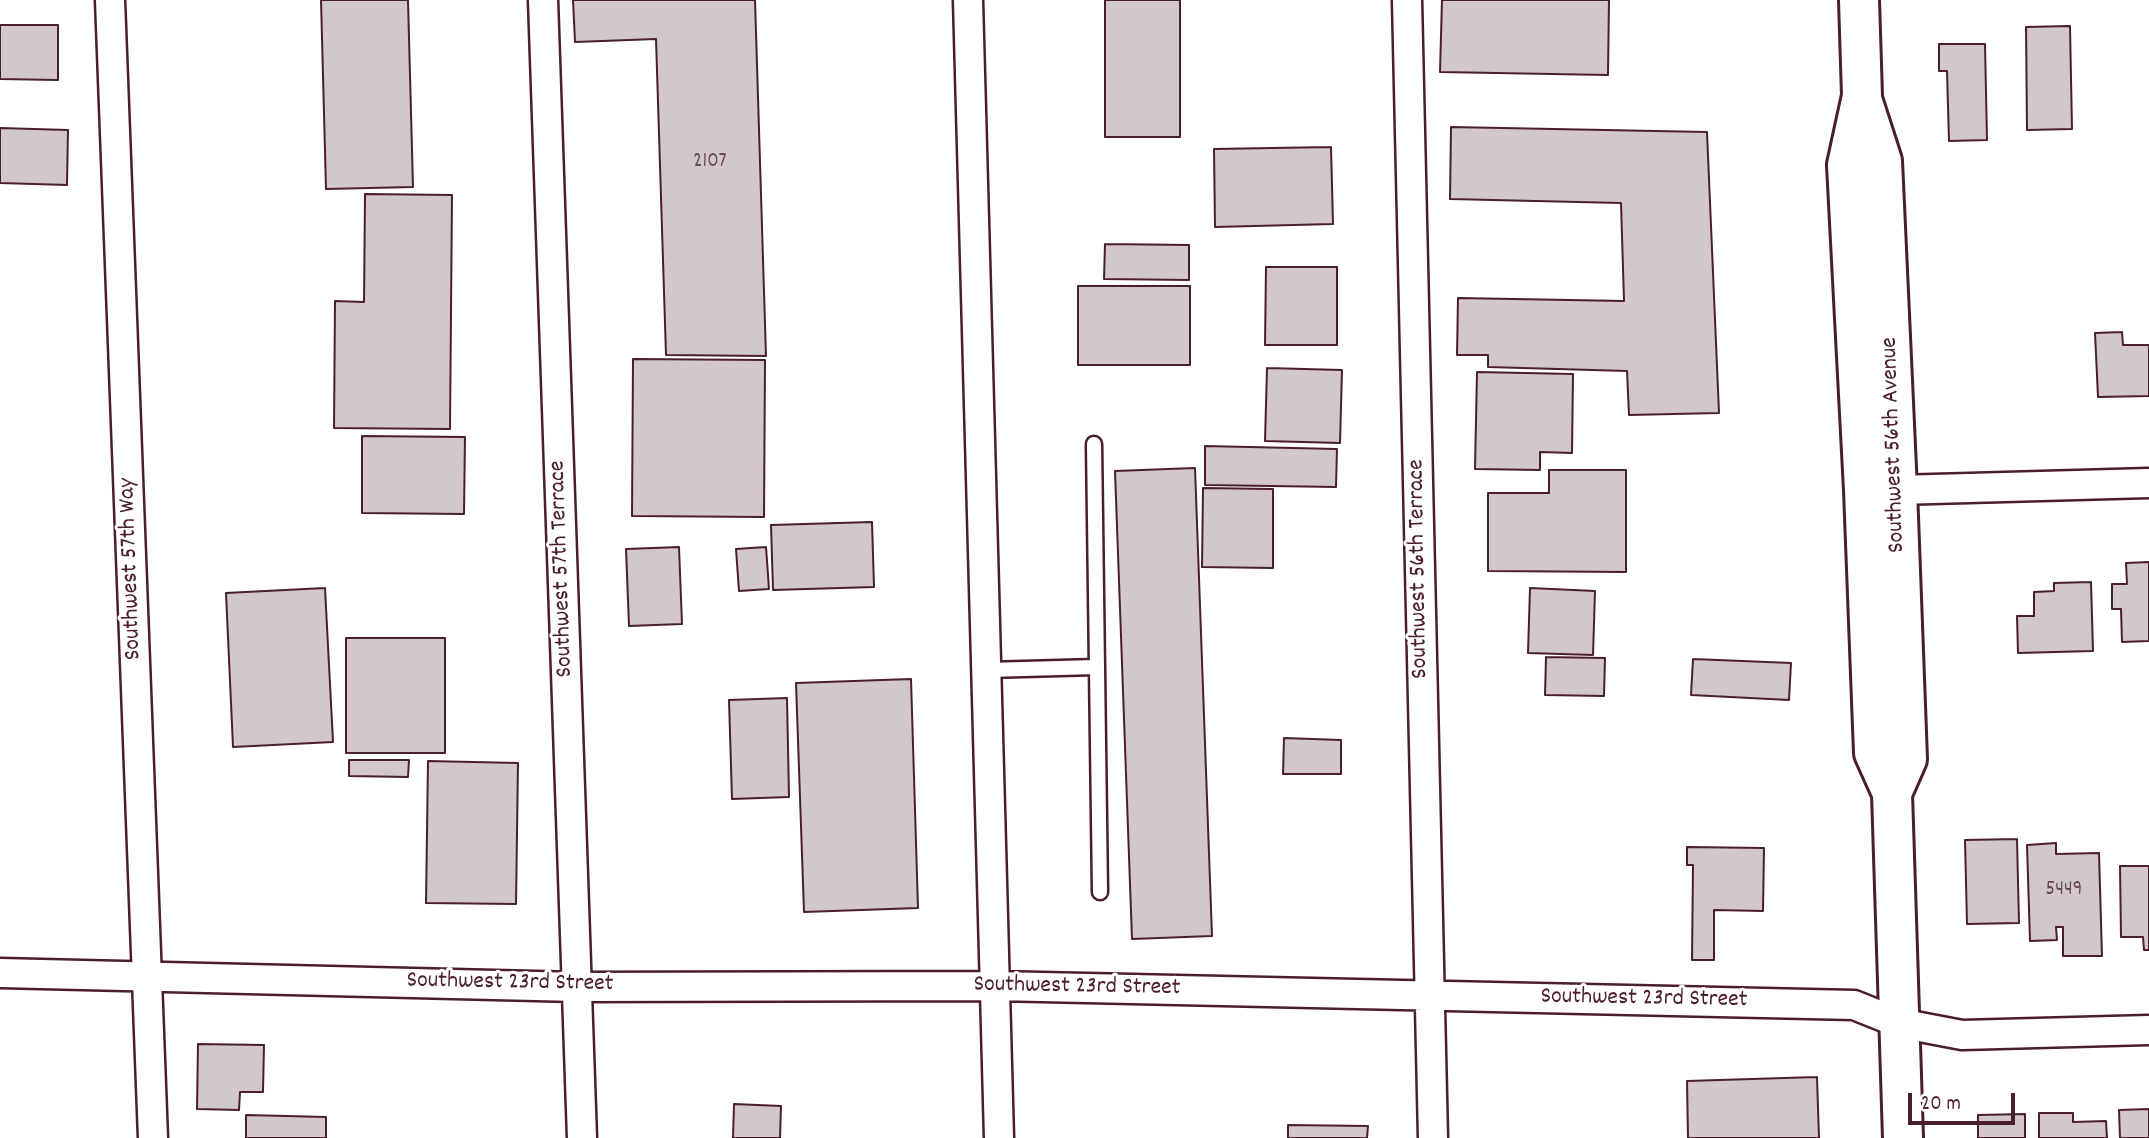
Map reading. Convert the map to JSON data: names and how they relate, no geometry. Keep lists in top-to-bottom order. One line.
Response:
{"streets":{"street":["Southwest 56th Avenue","Southwest 57th Way","Southwest 57th Terrace","Southwest 56th Terrace","Southwest 23rd Street"]},"crossings":[["Southwest 56th Avenue","Southwest 23rd Street"],["Southwest 57th Way","Southwest 23rd Street"],["Southwest 57th Terrace","Southwest 23rd Street"],["Southwest 56th Terrace","Southwest 23rd Street"]],"house_numbers":["2107","5449"],"scale_bar":"20 m"}
